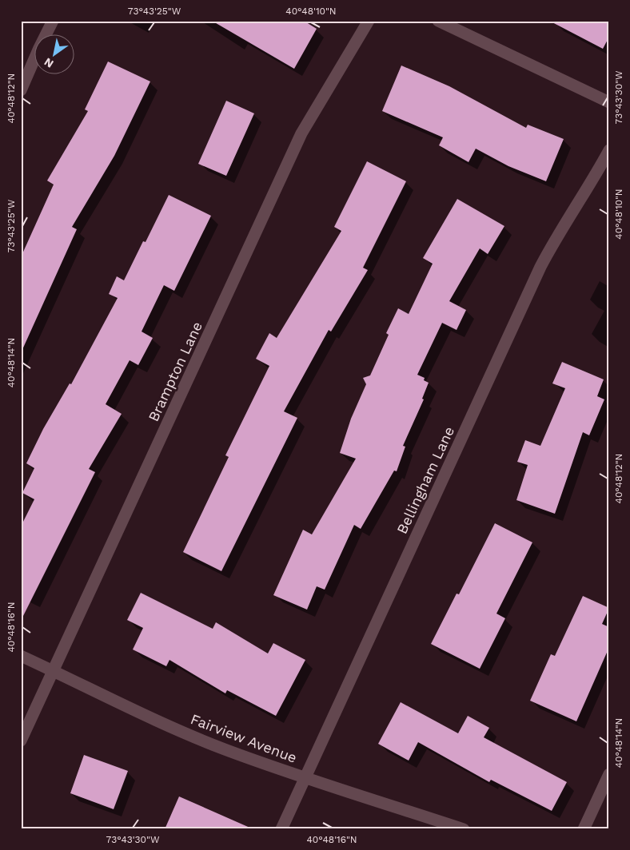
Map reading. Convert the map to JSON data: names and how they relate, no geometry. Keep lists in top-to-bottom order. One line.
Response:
{"streets":{"street":["Brampton Lane","Bellingham Lane","Fairview Avenue"]},"crossings":[["Brampton Lane","Fairview Avenue"],["Bellingham Lane","Fairview Avenue"]],"north":"bottom left","coordinates":["73°43'25\"W","40°48'10\"N","73°43'30\"W","40°48'12\"N","40°48'14\"N","40°48'16\"N"]}
